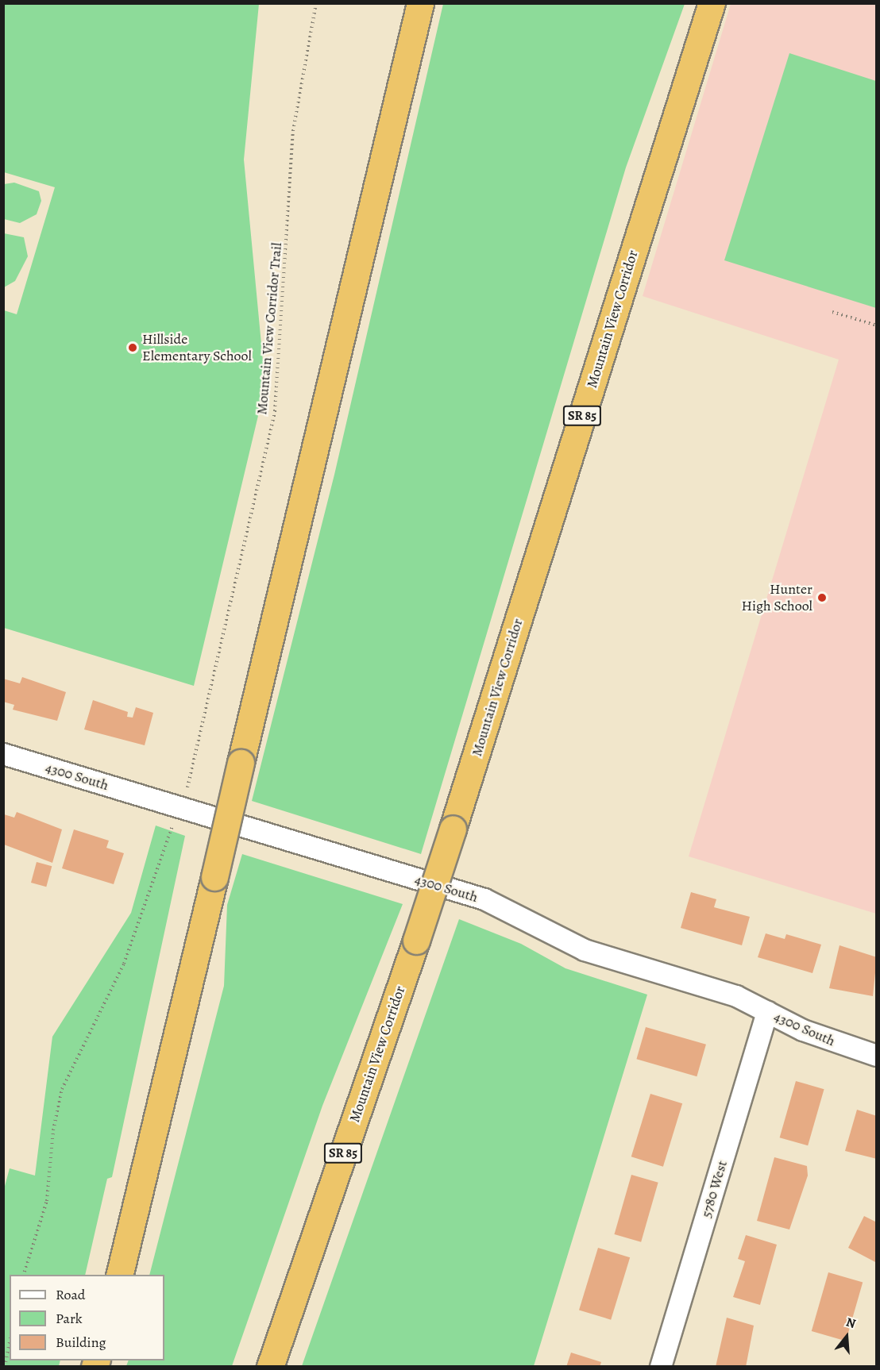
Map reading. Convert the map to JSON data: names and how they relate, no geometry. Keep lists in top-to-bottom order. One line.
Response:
{"streets":{"highway":["Mountain View Corridor","SR 85"],"street":["4300 South","5780 West"],"path":["Mountain View Corridor Trail"]},"crossings":[["4300 South","5780 West"]],"places":["Hillside Elementary School","Hunter High School"],"legend":["Road","Park","Building"],"north":"top"}
